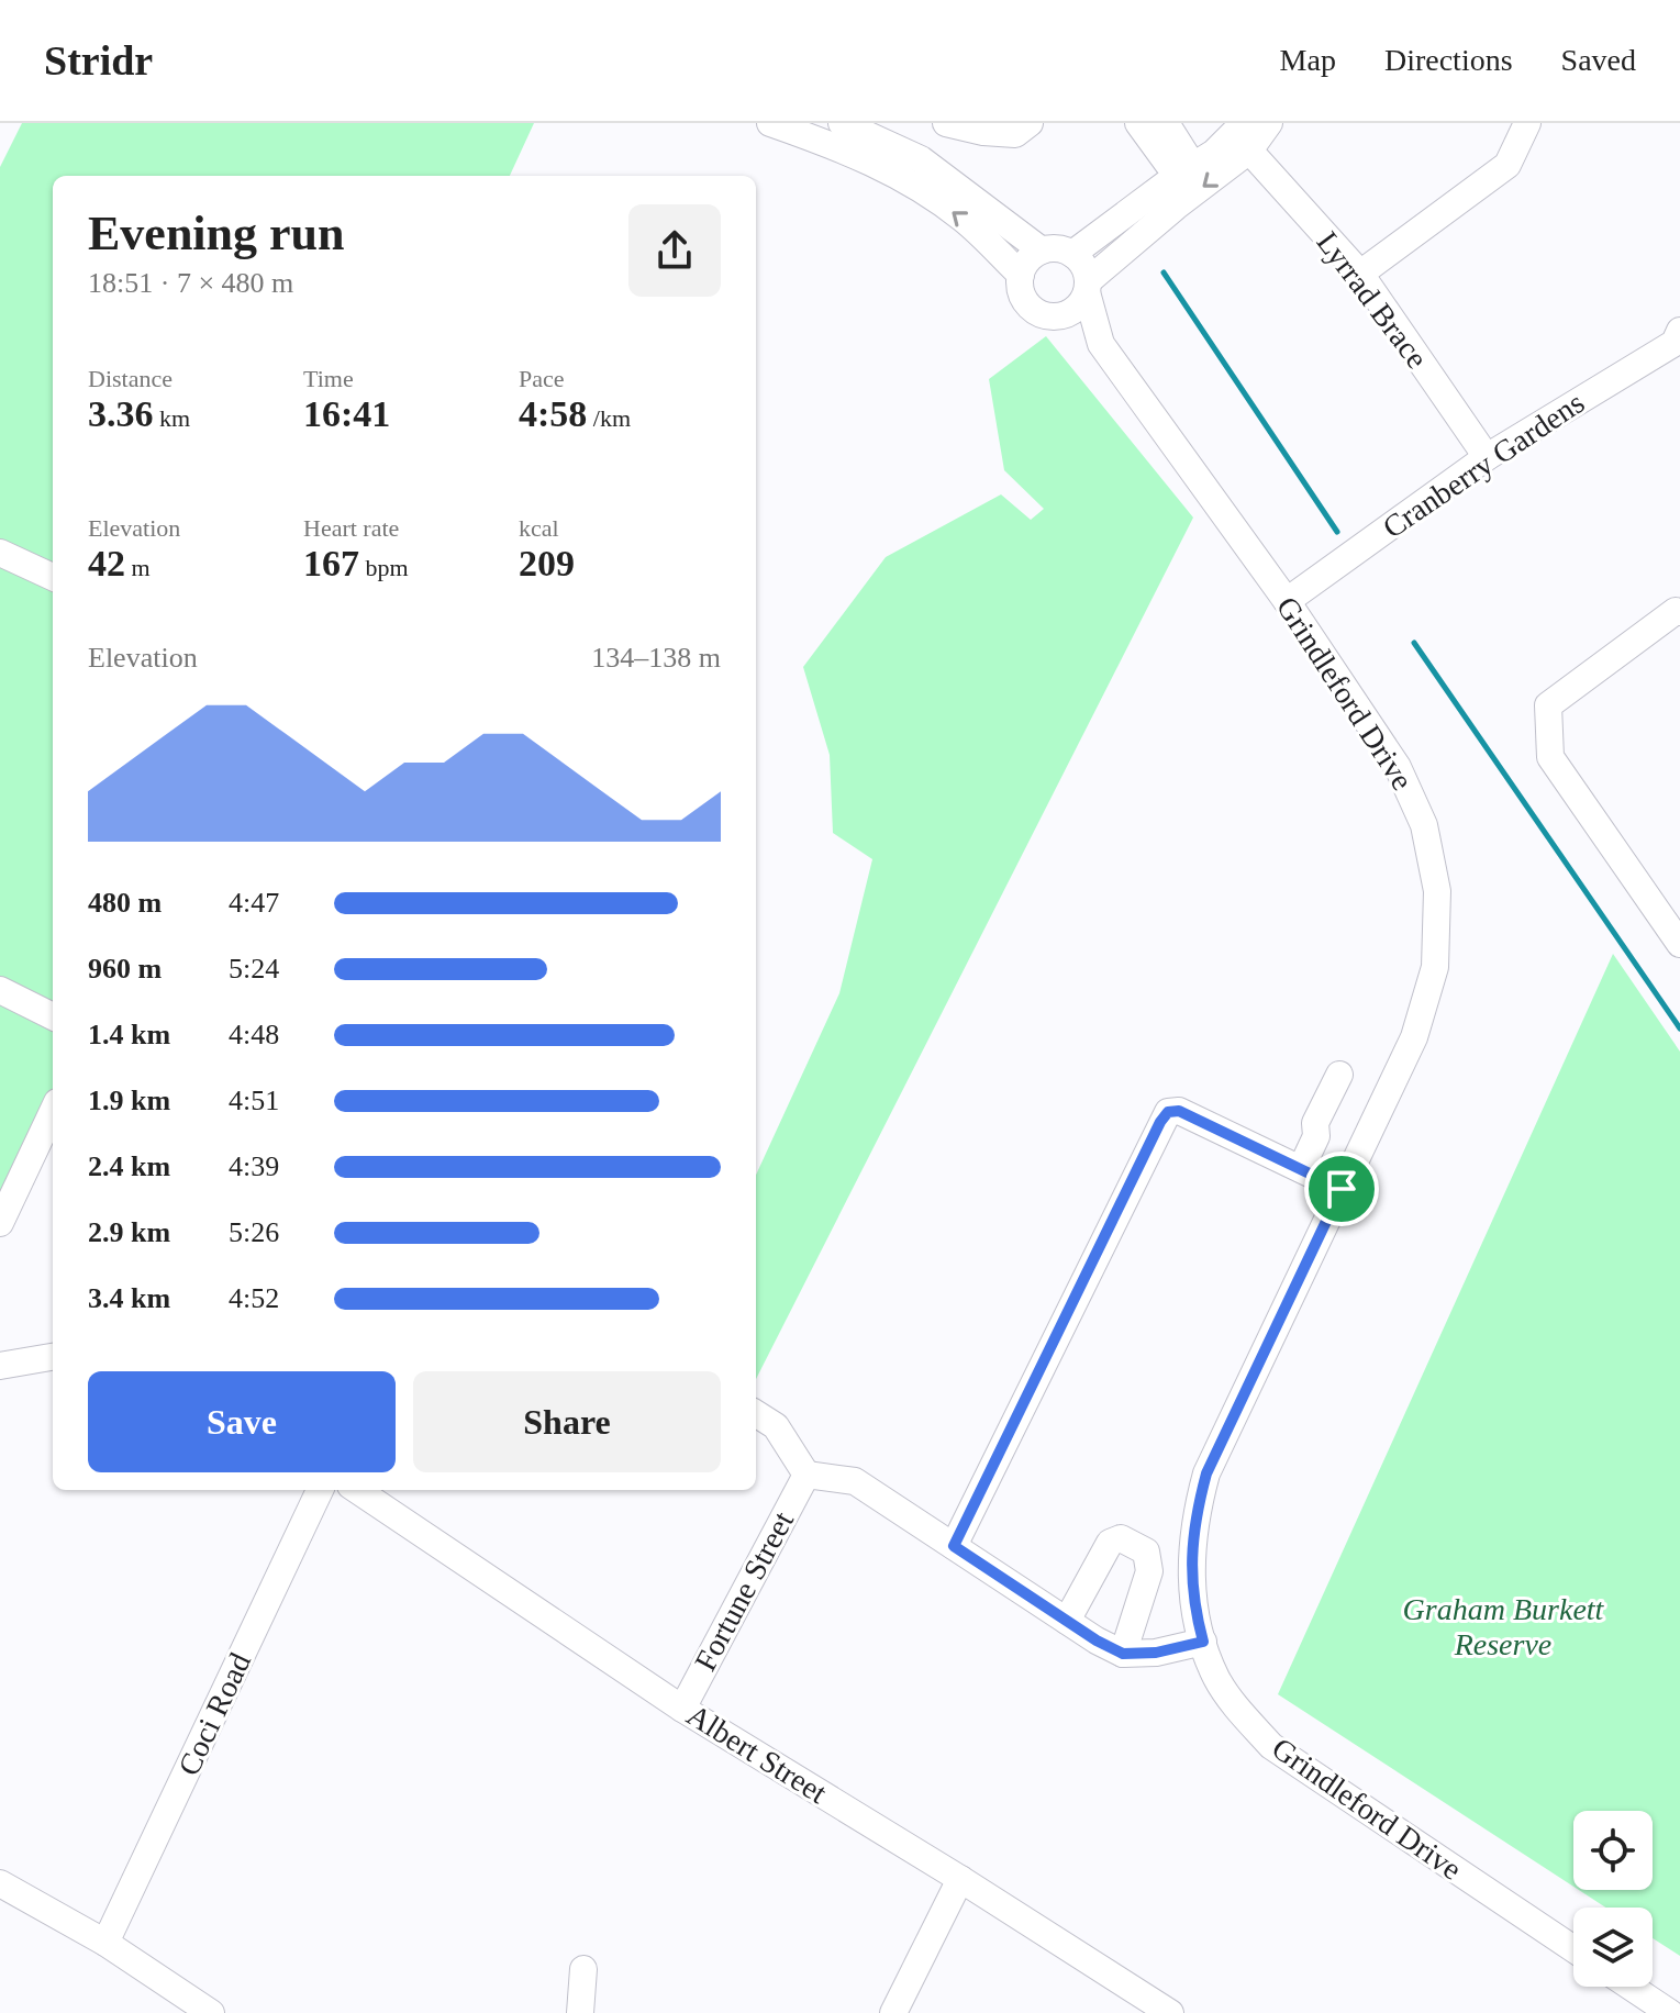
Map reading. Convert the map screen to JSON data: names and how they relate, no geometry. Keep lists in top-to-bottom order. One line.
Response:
{"streets":{"street":["Lyrrad Brace","Cranberry Gardens","Grindleford Drive","Fortune Street","Coci Road","Albert Street"]},"crossings":[["Lyrrad Brace","Cranberry Gardens"],["Cranberry Gardens","Grindleford Drive"],["Fortune Street","Albert Street"]],"parks":["Graham Burkett Reserve"],"page":{"header":"Stridr","nav":["Map","Directions","Saved"],"heading":["Evening run","18:51 · 7 × 480 m"],"stats":[["Distance","3.36 km"],["Time","16:41"],["Pace","4:58 /km"],["Elevation","42 m"],["Heart rate","167 bpm"],["kcal","209"]],"chart":["Elevation","134–138 m"],"list":[{"name":"480 m","note":"4:47"},{"name":"960 m","note":"5:24"},{"name":"1.4 km","note":"4:48"},{"name":"1.9 km","note":"4:51"},{"name":"2.4 km","note":"4:39"},{"name":"2.9 km","note":"5:26"},{"name":"3.4 km","note":"4:52"}],"buttons":["Save","Share"]}}
